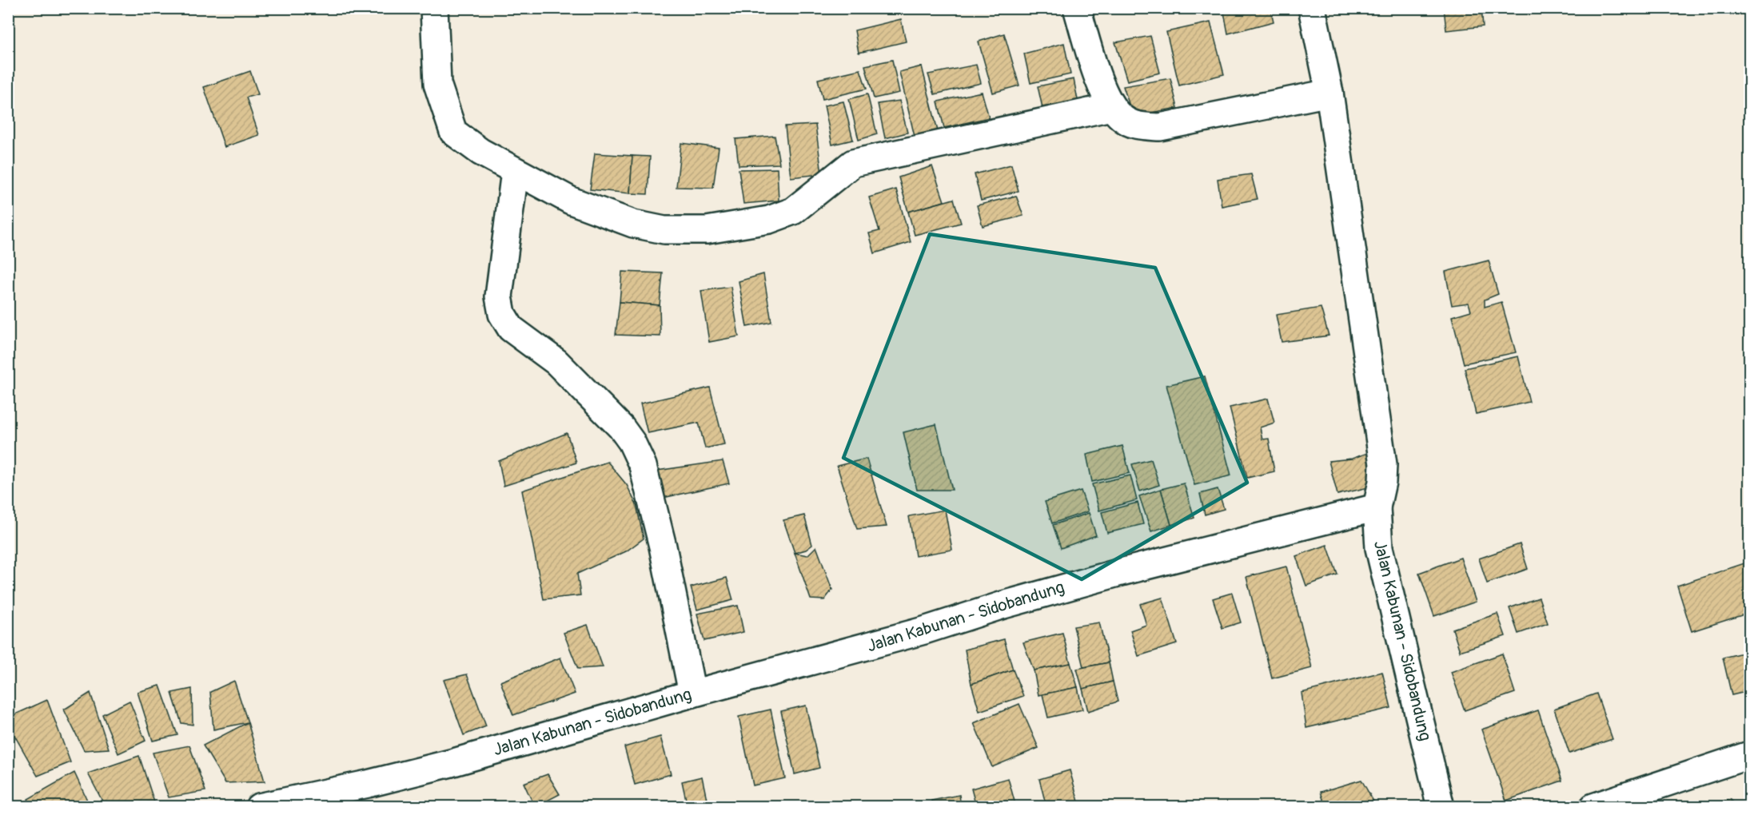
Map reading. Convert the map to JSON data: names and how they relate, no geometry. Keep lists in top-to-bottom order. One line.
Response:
{"streets":{"street":["Jalan Kabunan - Sidobandung"]}}
